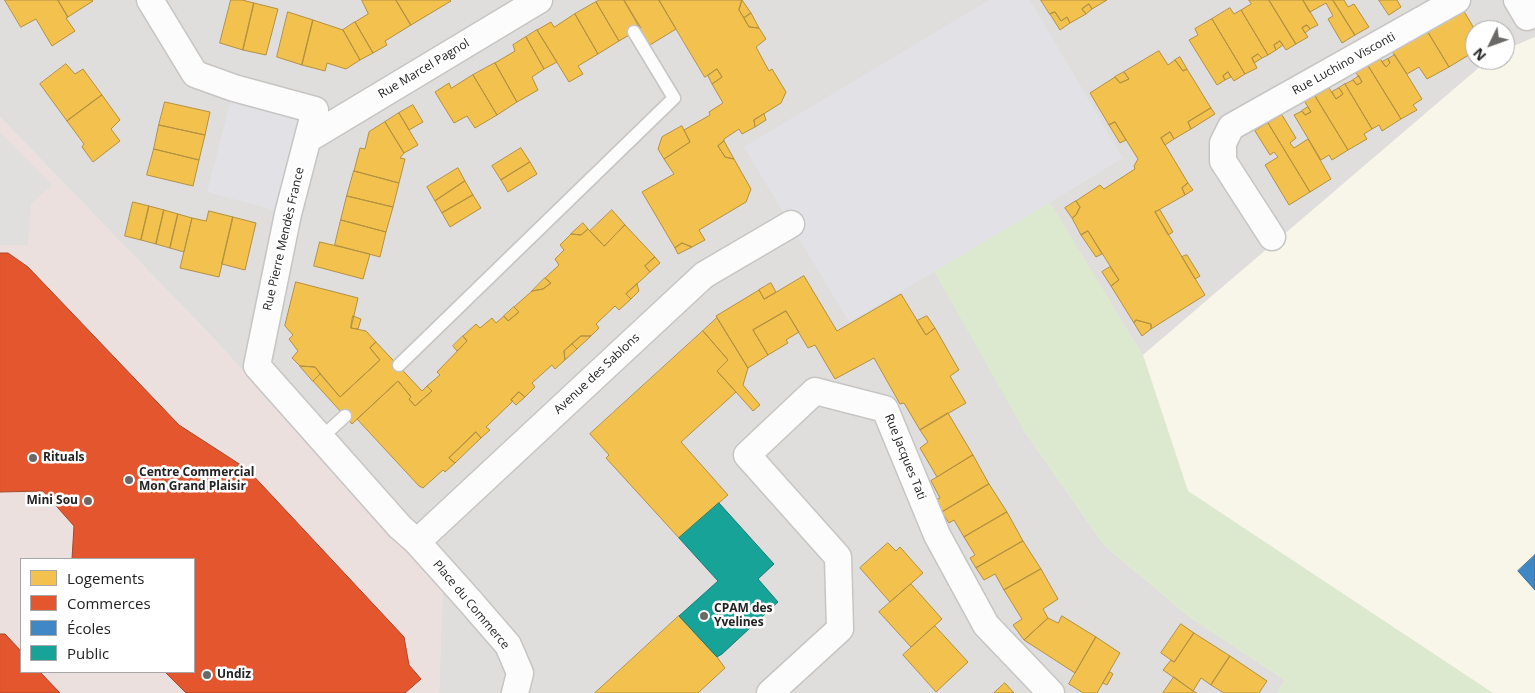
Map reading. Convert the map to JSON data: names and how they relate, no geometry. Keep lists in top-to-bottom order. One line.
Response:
{"streets":{"street":["Rue Luchino Visconti","Rue Marcel Pagnol","Rue Pierre Mendès France","Avenue des Sablons","Rue Jacques Tati","Place du Commerce"]},"crossings":[["Rue Marcel Pagnol","Rue Pierre Mendès France"],["Rue Pierre Mendès France","Avenue des Sablons"],["Rue Pierre Mendès France","Place du Commerce"],["Avenue des Sablons","Place du Commerce"]],"places":["Rituals","Centre Commercial Mon Grand Plaisir","Mini Sou","CPAM des Yvelines","Undiz"],"legend":["Logements","Commerces","Écoles","Public"],"north":"bottom left"}
